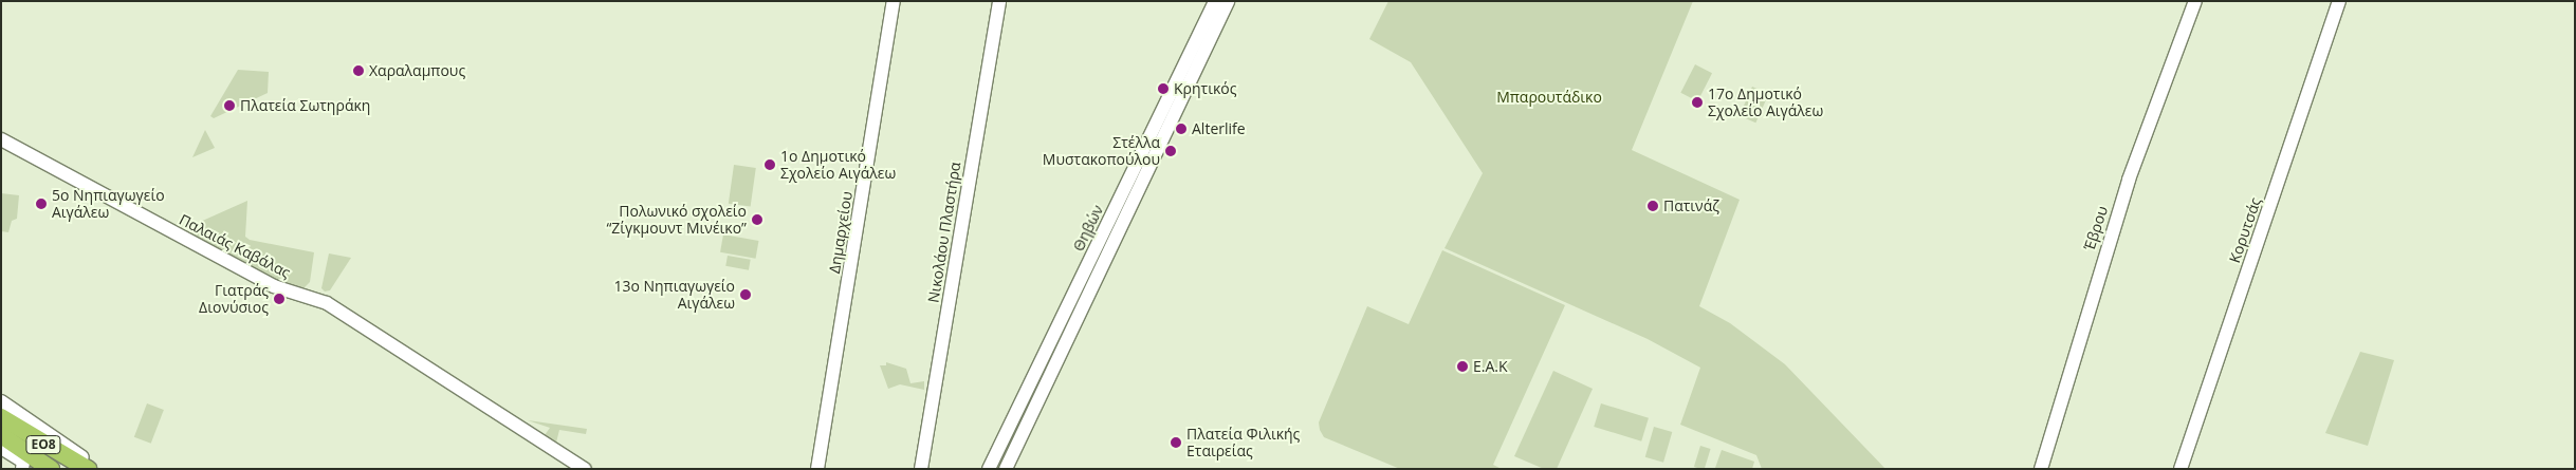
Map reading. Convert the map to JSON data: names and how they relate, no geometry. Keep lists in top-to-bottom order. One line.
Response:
{"streets":{"highway":["ΕΟ8"],"street":["Θηβών","Έβρου","Κορυτσάς","Δημαρχείου","Νικολάου Πλαστήρα","Παλαιάς Καβάλας"]},"parks":["Μπαρουτάδικο"],"places":["Χαραλαμπους","Κρητικός","17o Δημοτικό Σχολείο Αιγάλεω","Πλατεία Σωτηράκη","Alterlife","Στέλλα Μυστακοπούλου","1ο Δημοτικό Σχολείο Αιγάλεω","5ο Νηπιαγωγείο Αιγάλεω","Πατινάζ","Πολωνικό σχολείο “Ζίγκμουντ Μινέικο”","13ο Νηπιαγωγείο Αιγάλεω","Γιατράς Διονύσιος","E.A.K","Πλατεία Φιλικής Εταιρείας"]}
